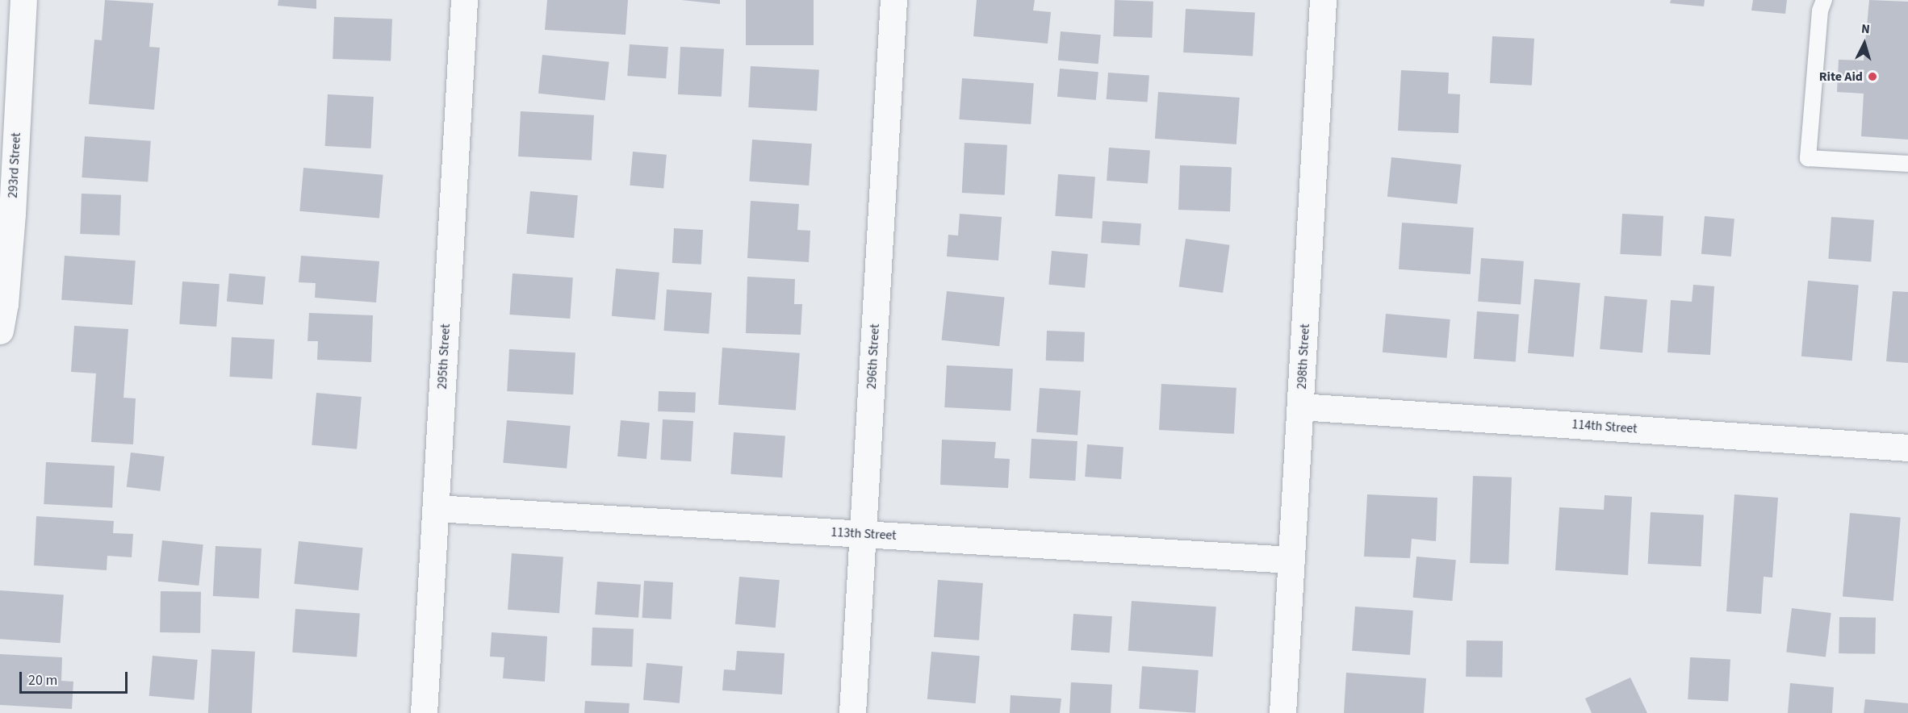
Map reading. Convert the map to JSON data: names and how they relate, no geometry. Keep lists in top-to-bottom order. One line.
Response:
{"streets":{"street":["293rd Street","295th Street","296th Street","298th Street","114th Street","113th Street"]},"crossings":[["295th Street","113th Street"],["296th Street","113th Street"],["298th Street","114th Street"],["298th Street","113th Street"]],"places":["Rite Aid"],"scale_bar":"20 m","north":"top"}
